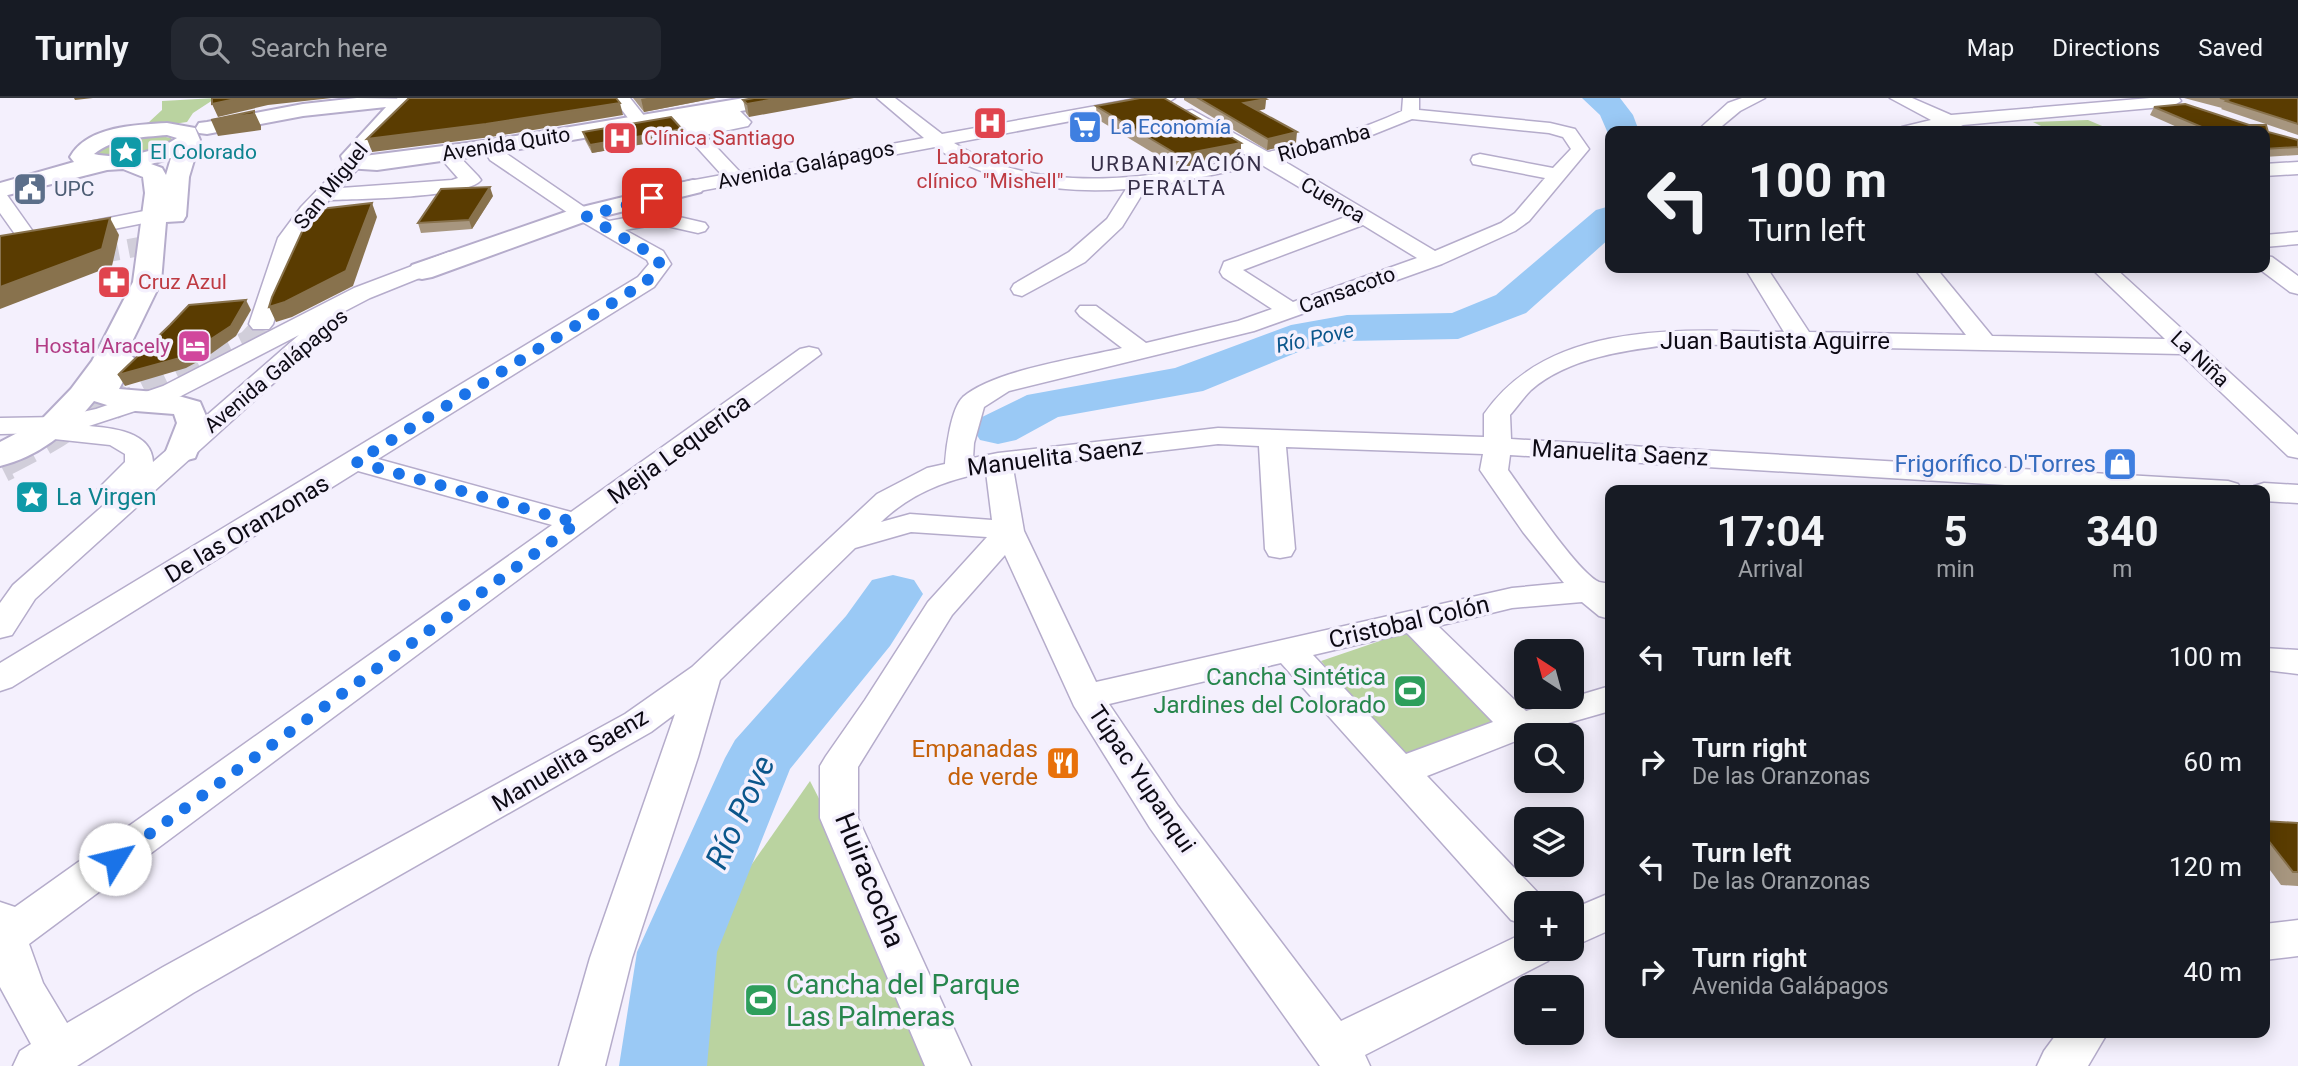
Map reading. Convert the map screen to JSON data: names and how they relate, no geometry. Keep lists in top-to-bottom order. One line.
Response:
{"streets":{"main road":["Avenida Quito","San Miguel"],"street":["Riobamba","Avenida Galápagos","Cuenca","Cansacoto","Juan Bautista Aguirre","La Niña","Mejia Lequerica","Manuelita Saenz","De las Oranzonas","Cristobal Colón","Túpac Yupanqui","Huiracocha"]},"crossings":[["Riobamba","Avenida Galápagos"],["Riobamba","Cuenca"],["Riobamba","Cansacoto"],["Avenida Quito","San Miguel"],["Avenida Quito","De las Oranzonas"],["Avenida Galápagos","Cuenca"],["Avenida Galápagos","De las Oranzonas"],["Cuenca","Cansacoto"],["Cansacoto","Manuelita Saenz"],["Juan Bautista Aguirre","La Niña"],["Juan Bautista Aguirre","Manuelita Saenz"],["Juan Bautista Aguirre","Cristobal Colón"],["Manuelita Saenz","Túpac Yupanqui"],["Cristobal Colón","Túpac Yupanqui"],["Túpac Yupanqui","Huiracocha"]],"districts":["URBANIZACIÓN PERALTA"],"water":["Río Pove"],"places":{"hospital":["Laboratorio clínico \"Mishell\"","Clínica Santiago"],"supermarket":["La Economía"],"place":["El Colorado","La Virgen"],"public building":["UPC"],"pharmacy":["Cruz Azul"],"hotel":["Hostal Aracely"],"shop":["Frigorífico D'Torres"],"sports":["Cancha Sintética Jardines del Colorado","Cancha del Parque Las Palmeras"],"restaurant":["Empanadas de verde"]},"north":"top left","page":{"header":"Turnly","search":"Search here","nav":["Map","Directions","Saved"],"turn":["100 m","Turn left"],"eta":["17:04","Arrival","5","min","340","m"],"list":[{"name":"Turn left","value":"100 m"},{"name":"Turn right","note":"De las Oranzonas","value":"60 m"},{"name":"Turn left","note":"De las Oranzonas","value":"120 m"},{"name":"Turn right","note":"Avenida Galápagos","value":"40 m"}],"map_buttons":["+","−"]}}
